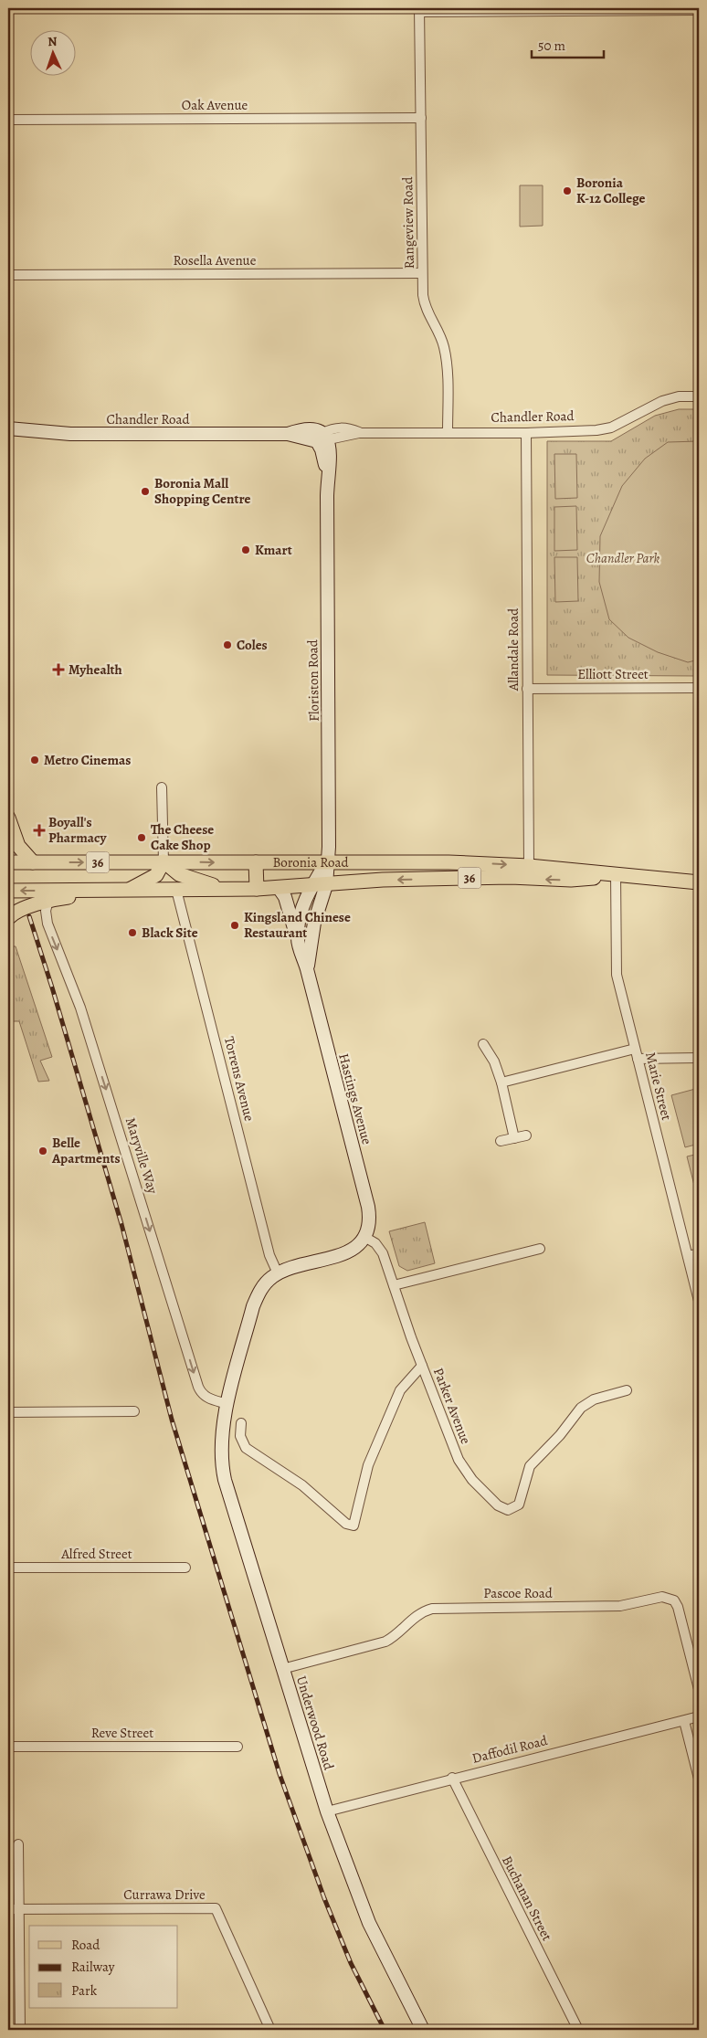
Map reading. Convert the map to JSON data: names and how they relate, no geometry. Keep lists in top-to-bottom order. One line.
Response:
{"streets":{"main road":["Chandler Road","Floriston Road","Boronia Road","36","Hastings Avenue","Underwood Road"],"street":["Oak Avenue","Rangeview Road","Rosella Avenue","Allandale Road","Elliott Street","Torrens Avenue","Marie Street","Maryville Way","Parker Avenue","Alfred Street","Pascoe Road","Reve Street","Daffodil Road","Currawa Drive","Buchanan Street"]},"crossings":[["Oak Avenue","Rangeview Road"],["Rangeview Road","Rosella Avenue"],["Rangeview Road","Chandler Road"],["Chandler Road","Allandale Road"],["Chandler Road","Floriston Road"],["Allandale Road","Elliott Street"],["Allandale Road","Boronia Road"],["Floriston Road","Boronia Road"],["Floriston Road","Hastings Avenue"],["Boronia Road","Torrens Avenue"],["Boronia Road","Marie Street"],["Boronia Road","Hastings Avenue"],["Boronia Road","Maryville Way"],["Maryville Way","Underwood Road"],["Pascoe Road","Underwood Road"],["Underwood Road","Daffodil Road"],["Daffodil Road","Buchanan Street"]],"one_way":["Maryville Way"],"parks":["Chandler Park"],"places":{"other":["Boronia K-12 College","Boronia Mall Shopping Centre","Kmart","Coles","Metro Cinemas","The Cheese Cake Shop","Kingsland Chinese Restaurant","Black Site","Belle Apartments"],"health":["Myhealth","Boyall's Pharmacy"]},"legend":["Road","Railway","Park"],"scale_bar":"50 m","north":"top"}
